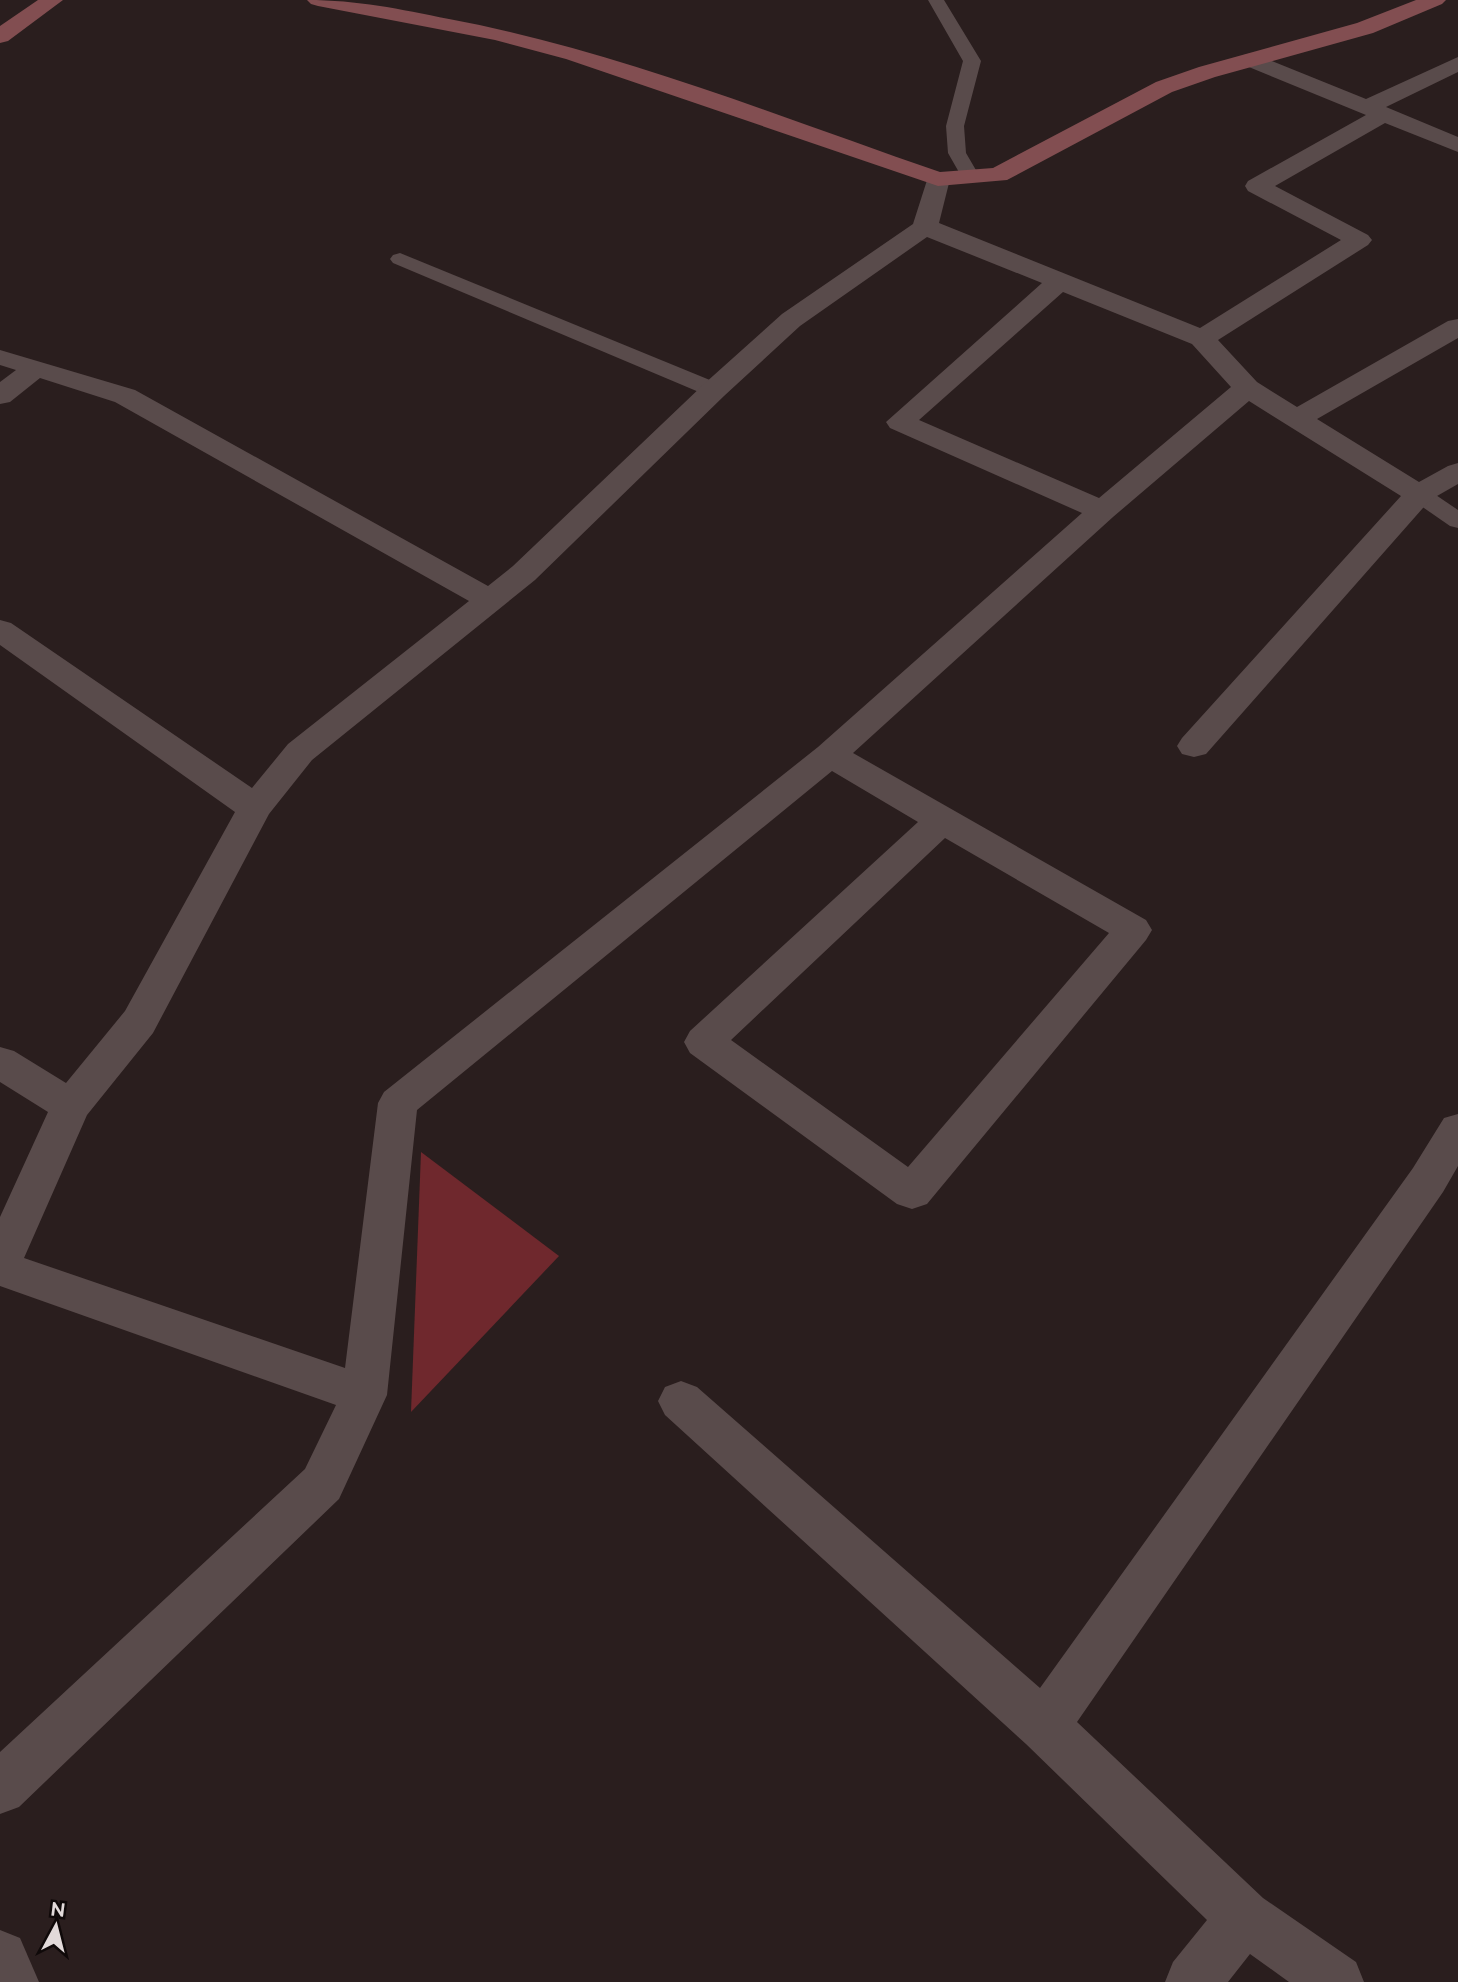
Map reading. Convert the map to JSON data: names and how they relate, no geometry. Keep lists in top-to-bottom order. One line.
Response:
{"north":"top"}
